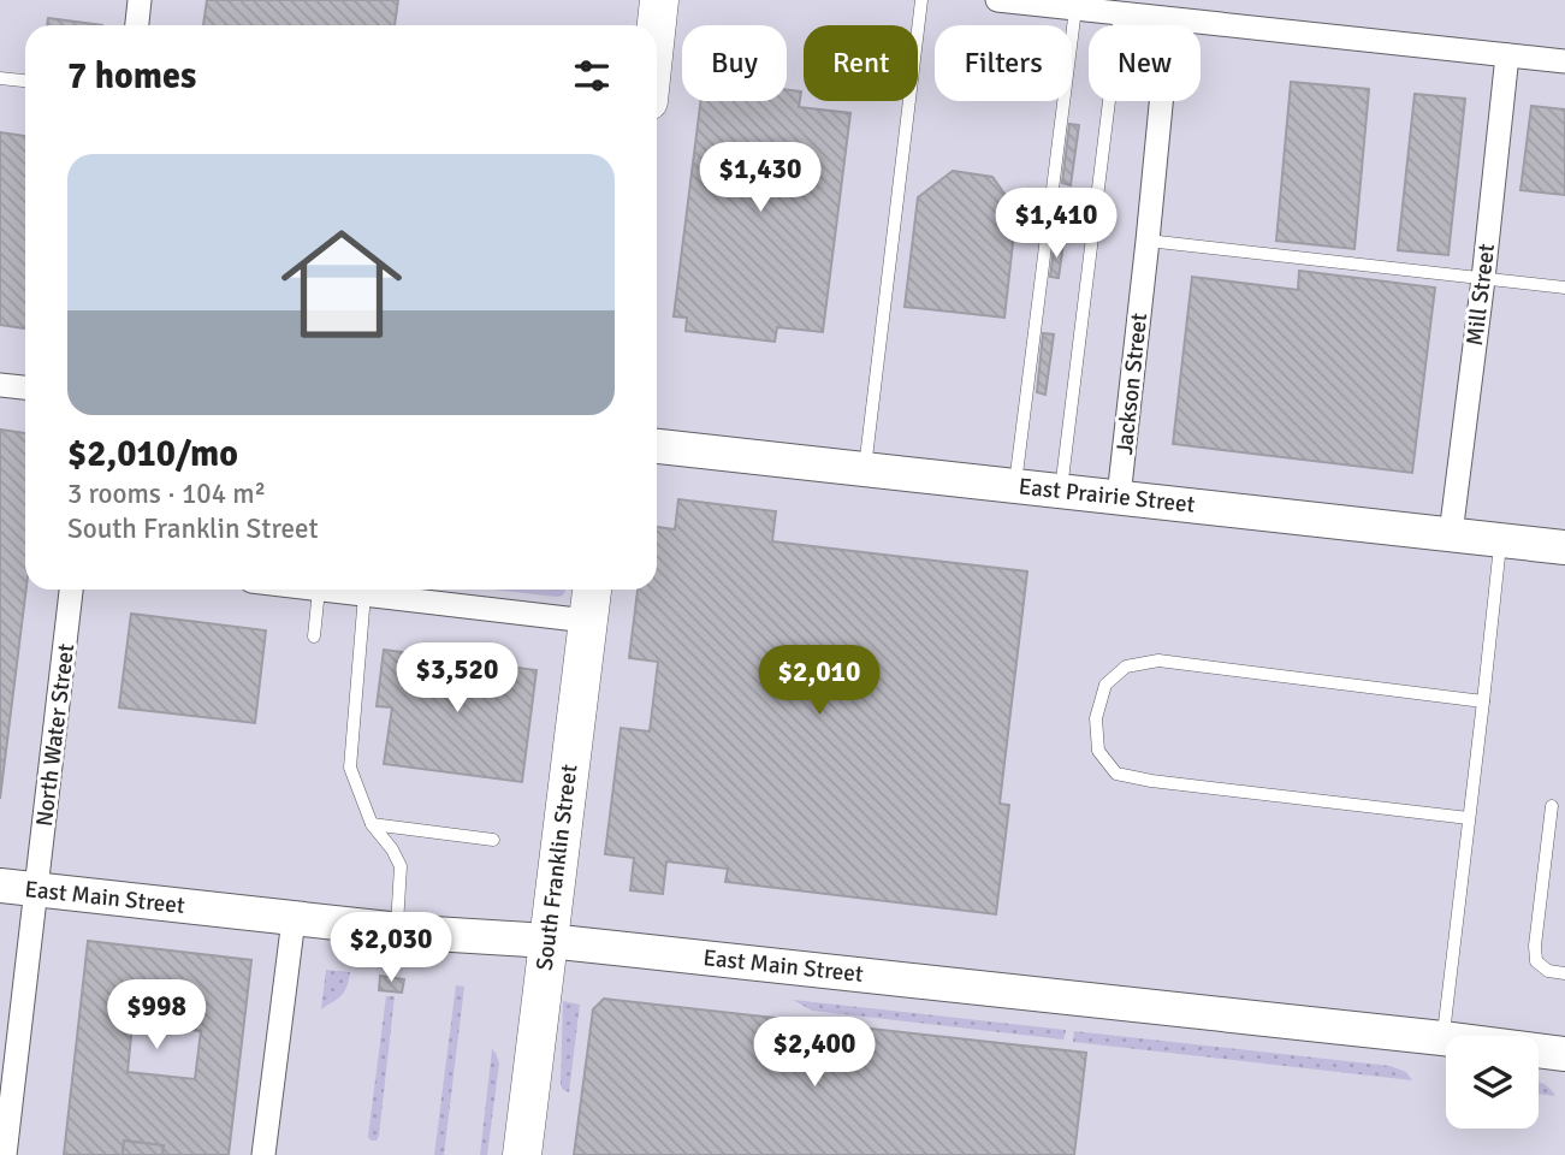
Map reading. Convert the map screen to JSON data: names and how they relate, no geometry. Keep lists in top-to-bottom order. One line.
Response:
{"streets":{"main road":["South Franklin Street"],"street":["Mill Street","Jackson Street","East Prairie Street","North Water Street","East Main Street"]},"crossings":[["Mill Street","East Prairie Street"],["Jackson Street","East Prairie Street"],["North Water Street","East Main Street"],["South Franklin Street","East Main Street"]],"page":{"chip":["Buy","Rent","Filters","New"],"heading":"7 homes","list":[{"name":"$2,010/mo","note":"3 rooms · 104 m² · South Franklin Street"}],"price":["$1,430","$1,410","$3,520","$2,010","$2,030","$998","$2,400"]}}
